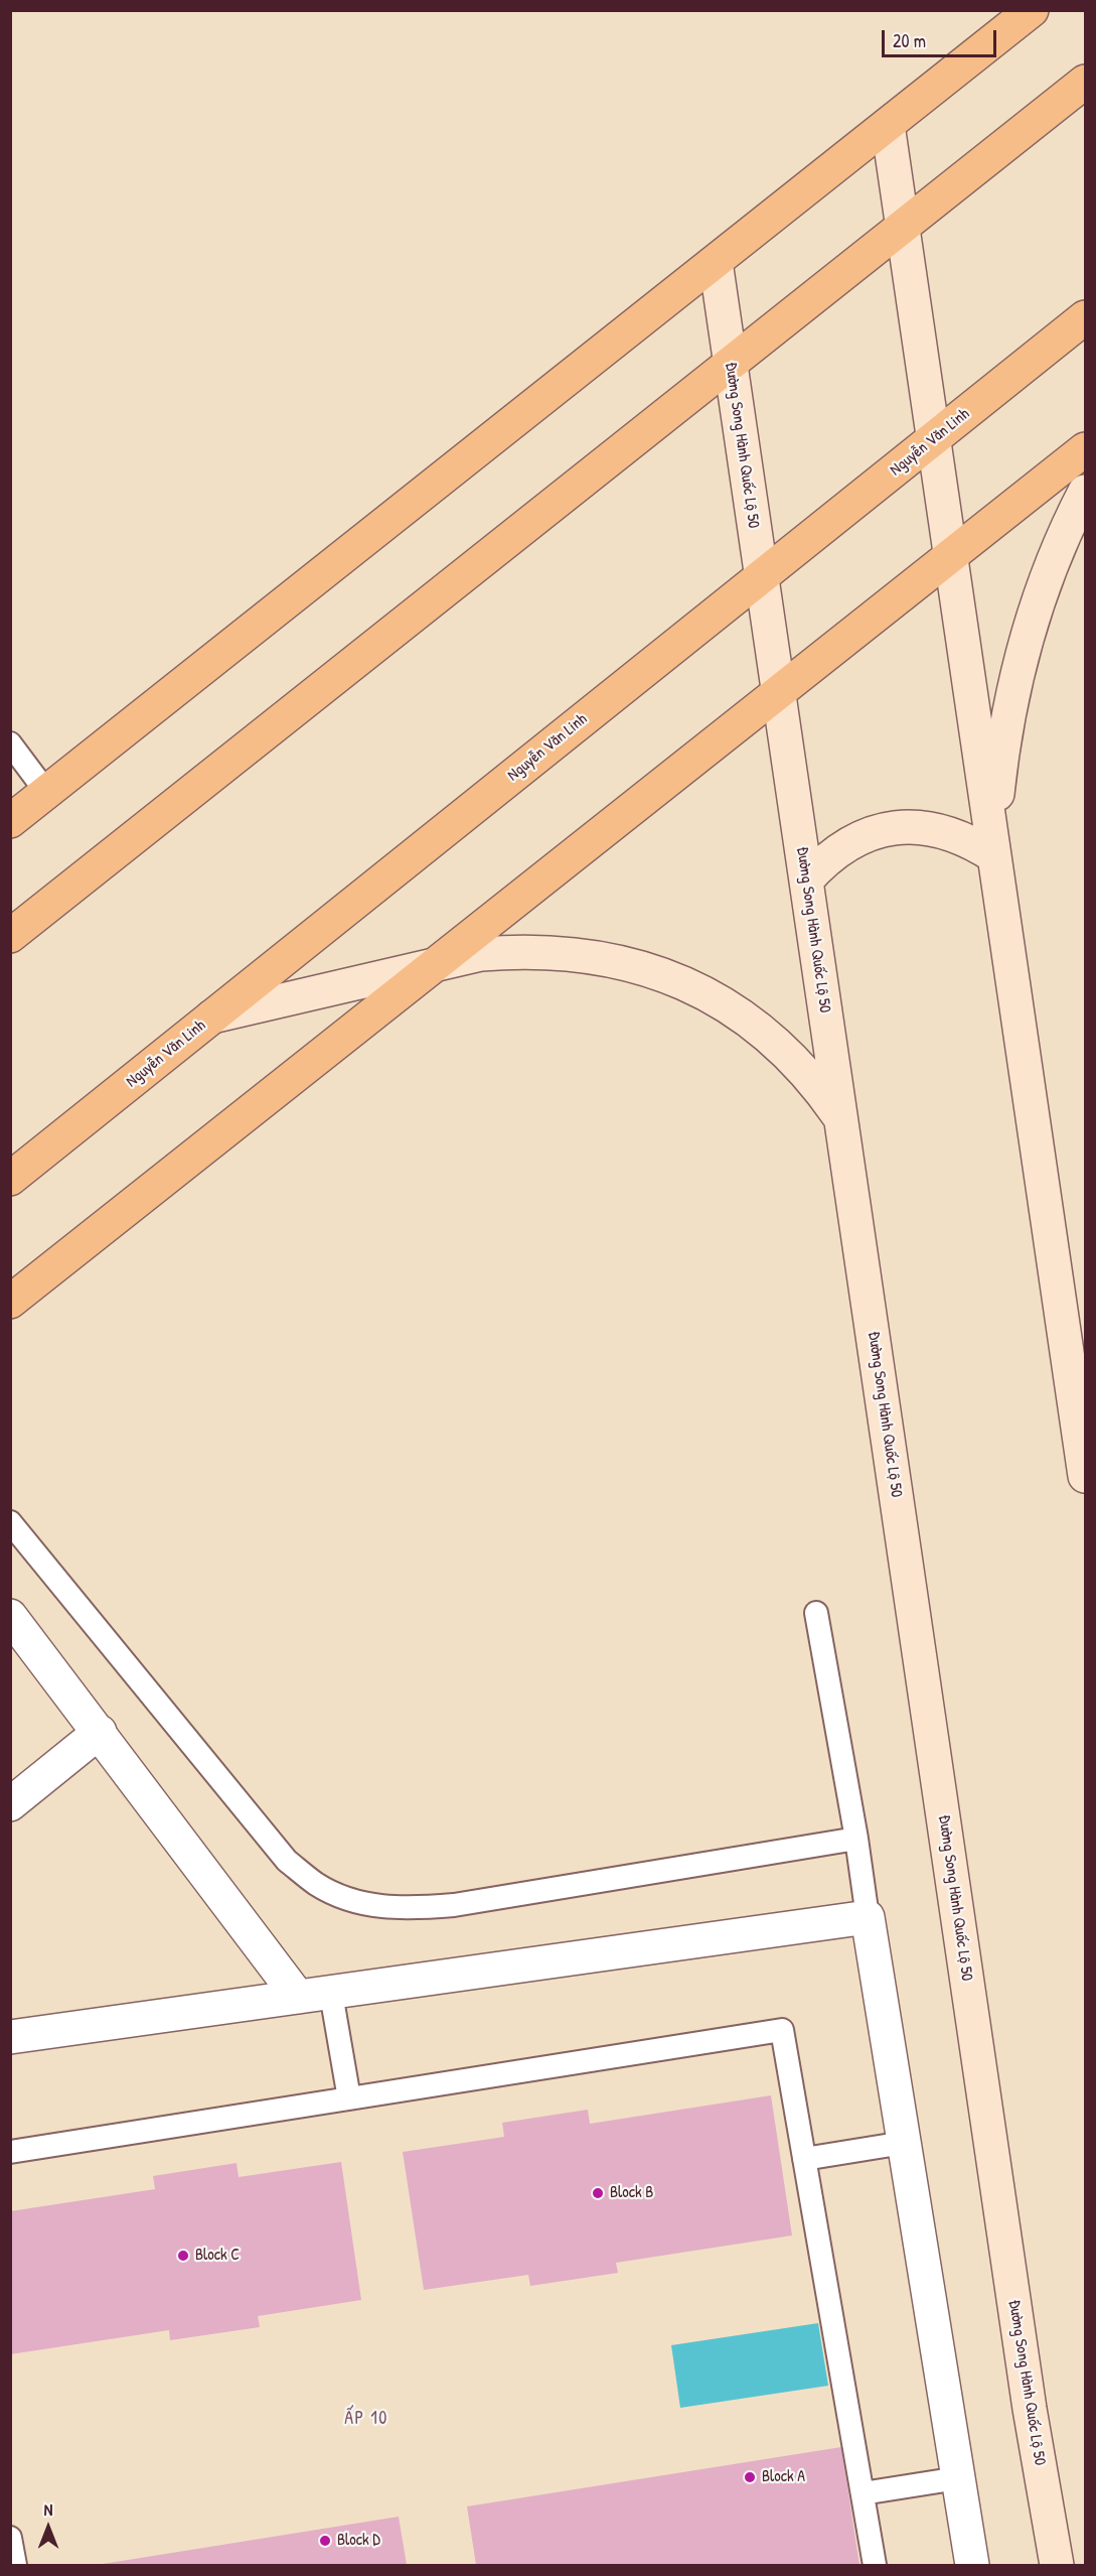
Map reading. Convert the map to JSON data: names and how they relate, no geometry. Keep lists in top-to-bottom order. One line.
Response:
{"streets":{"main road":["Nguyễn Văn Linh","Đường Song Hành Quốc Lộ 50"]},"crossings":[["Nguyễn Văn Linh","Đường Song Hành Quốc Lộ 50"]],"districts":["ẤP 10"],"places":["Block B","Block C","Block A","Block D"],"scale_bar":"20 m","north":"top"}
